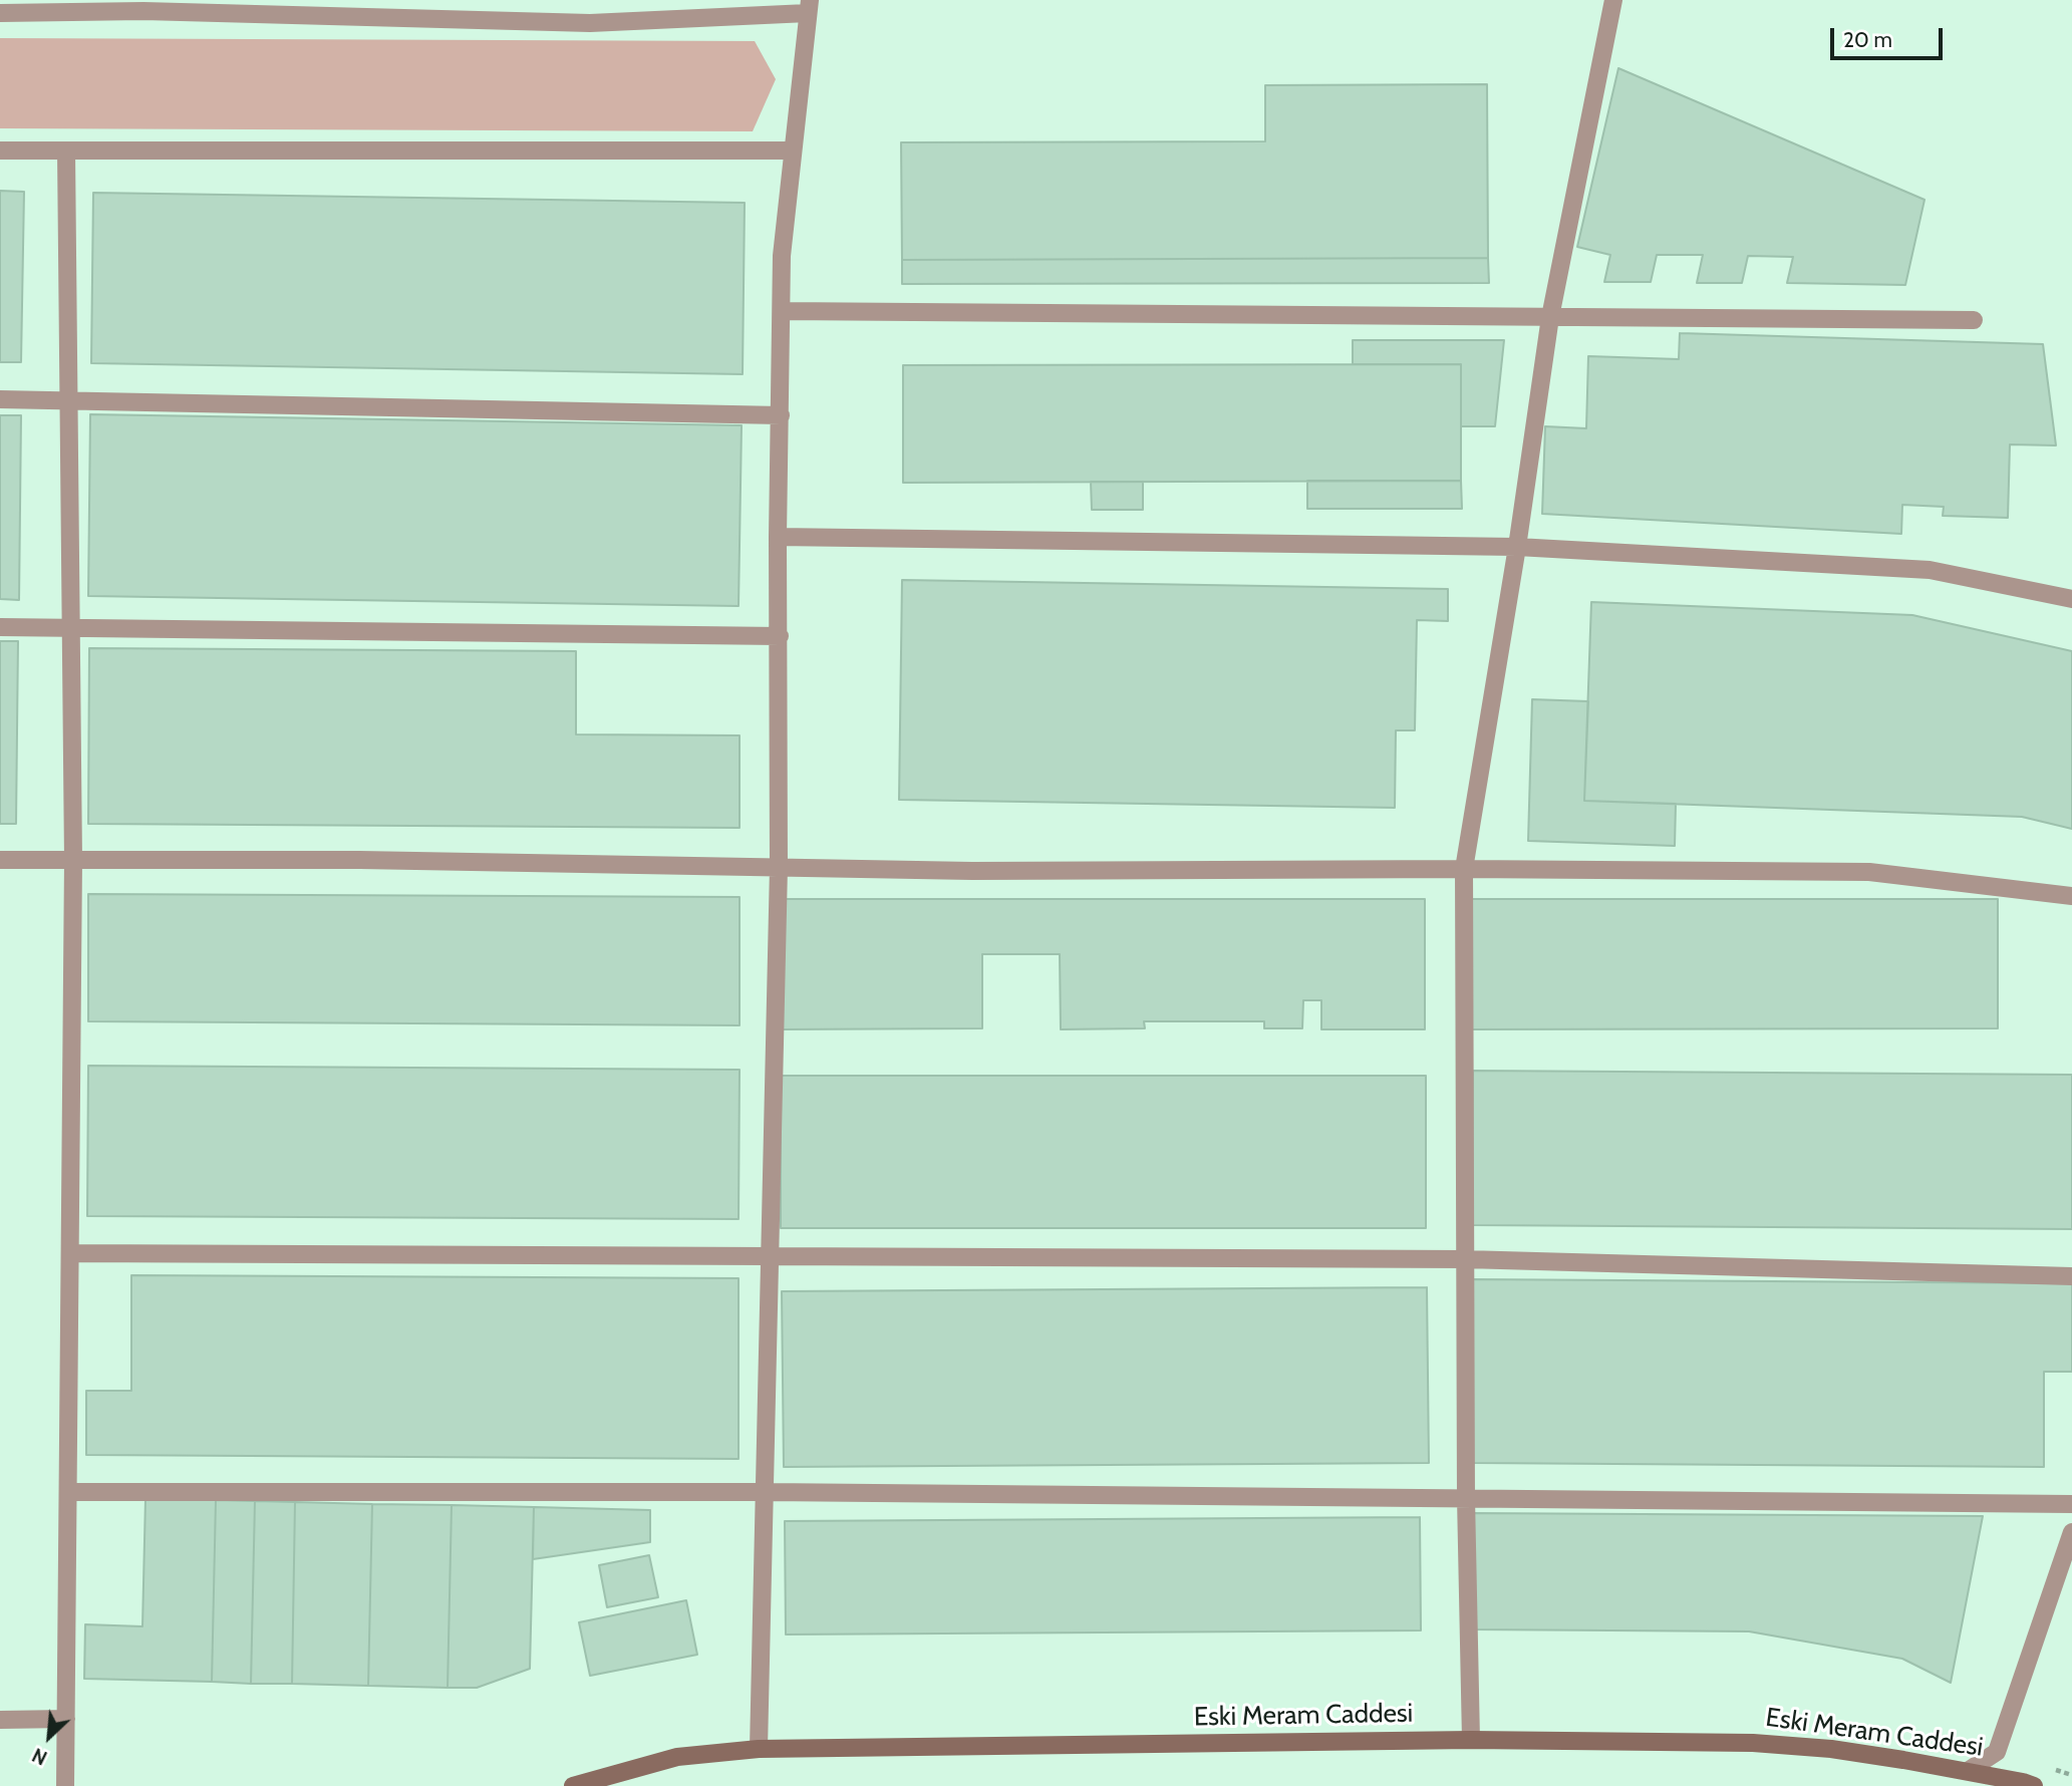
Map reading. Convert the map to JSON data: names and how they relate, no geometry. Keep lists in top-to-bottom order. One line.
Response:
{"streets":{"street":["Eski Meram Caddesi"]},"scale_bar":"20 m","north":"bottom left"}
